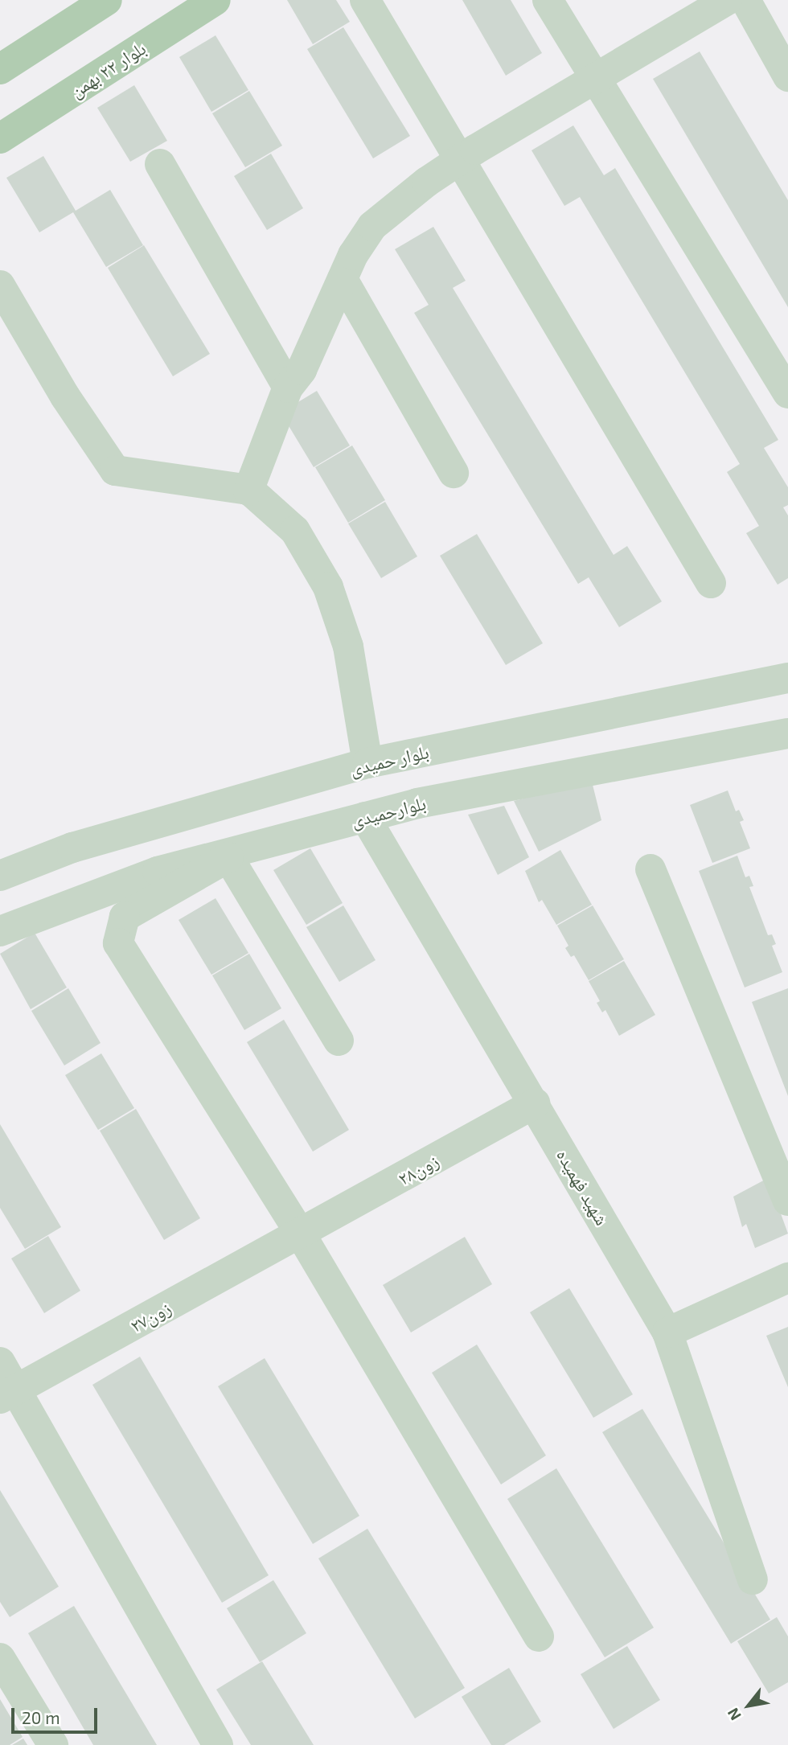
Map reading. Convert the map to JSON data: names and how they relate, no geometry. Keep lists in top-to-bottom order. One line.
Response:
{"streets":{"main road":["بلوار ۲۲ بهمن"],"street":["بلوار حمیدی","بلوارحمیدی","زون۲۸","شهید فهمیده","زون۲۷"]},"crossings":[["بلوارحمیدی","شهید فهمیده"],["زون۲۸","شهید فهمیده"],["زون۲۸","زون۲۷"]],"scale_bar":"20 m","north":"bottom left"}
